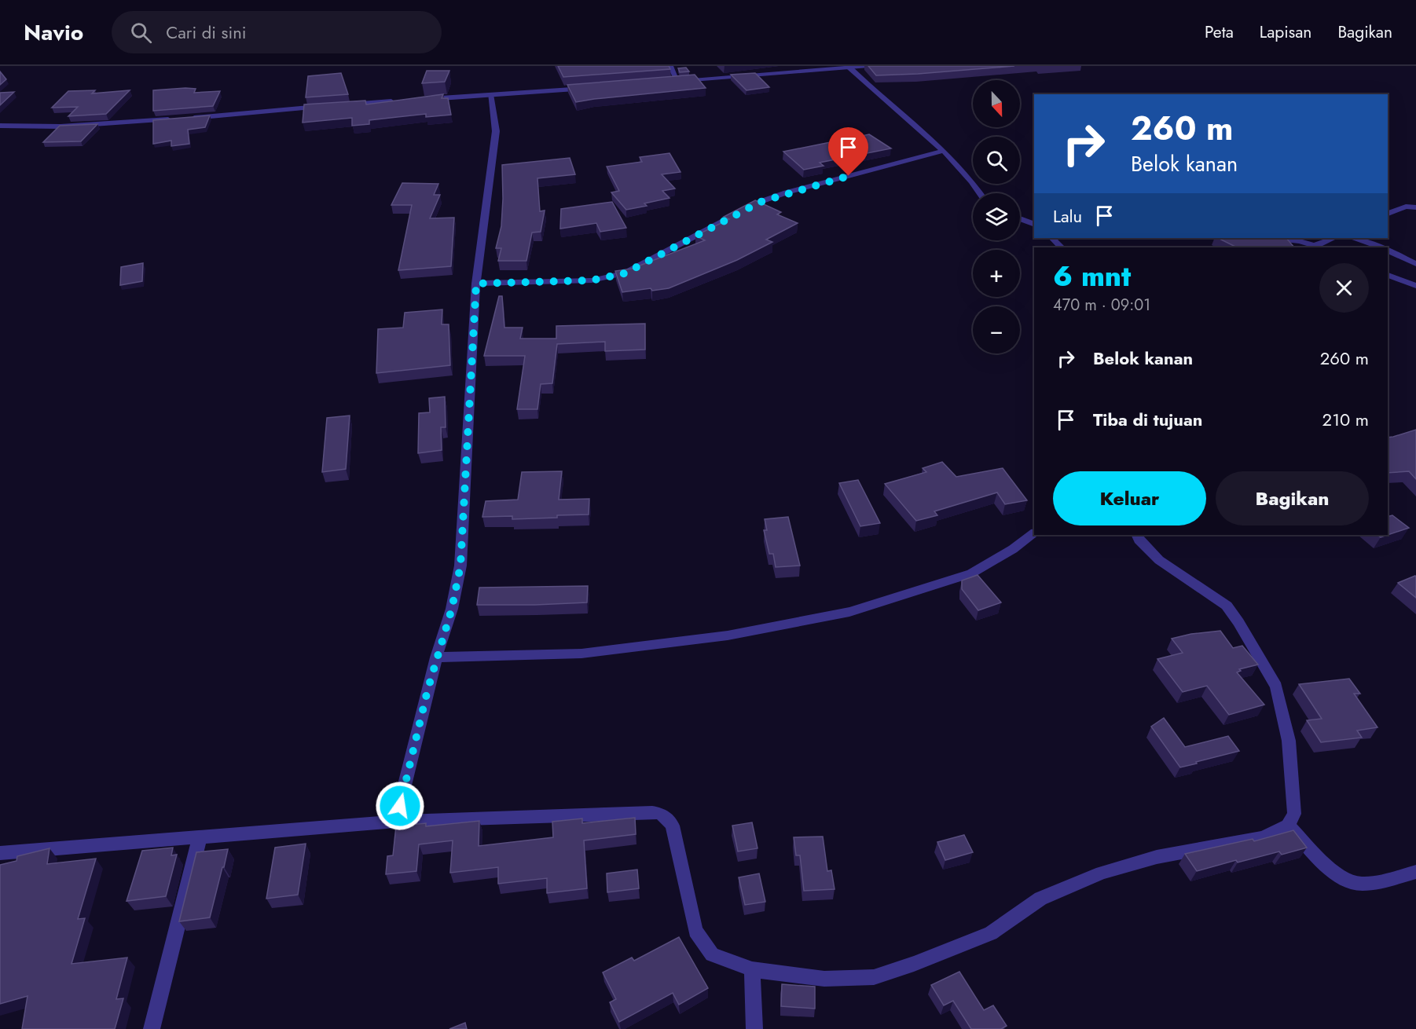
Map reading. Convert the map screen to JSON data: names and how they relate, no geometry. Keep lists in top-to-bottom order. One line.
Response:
{"north":"bottom","page":{"header":"Navio","search":"Cari di sini","nav":["Peta","Lapisan","Bagikan"],"map_buttons":["+","−"],"turn":["260 m","Belok kanan"],"then":"Lalu","heading":["6 mnt","470 m · 09:01"],"list":[{"name":"Belok kanan","value":"260 m"},{"name":"Tiba di tujuan","value":"210 m"}],"buttons":["Keluar","Bagikan"]}}
